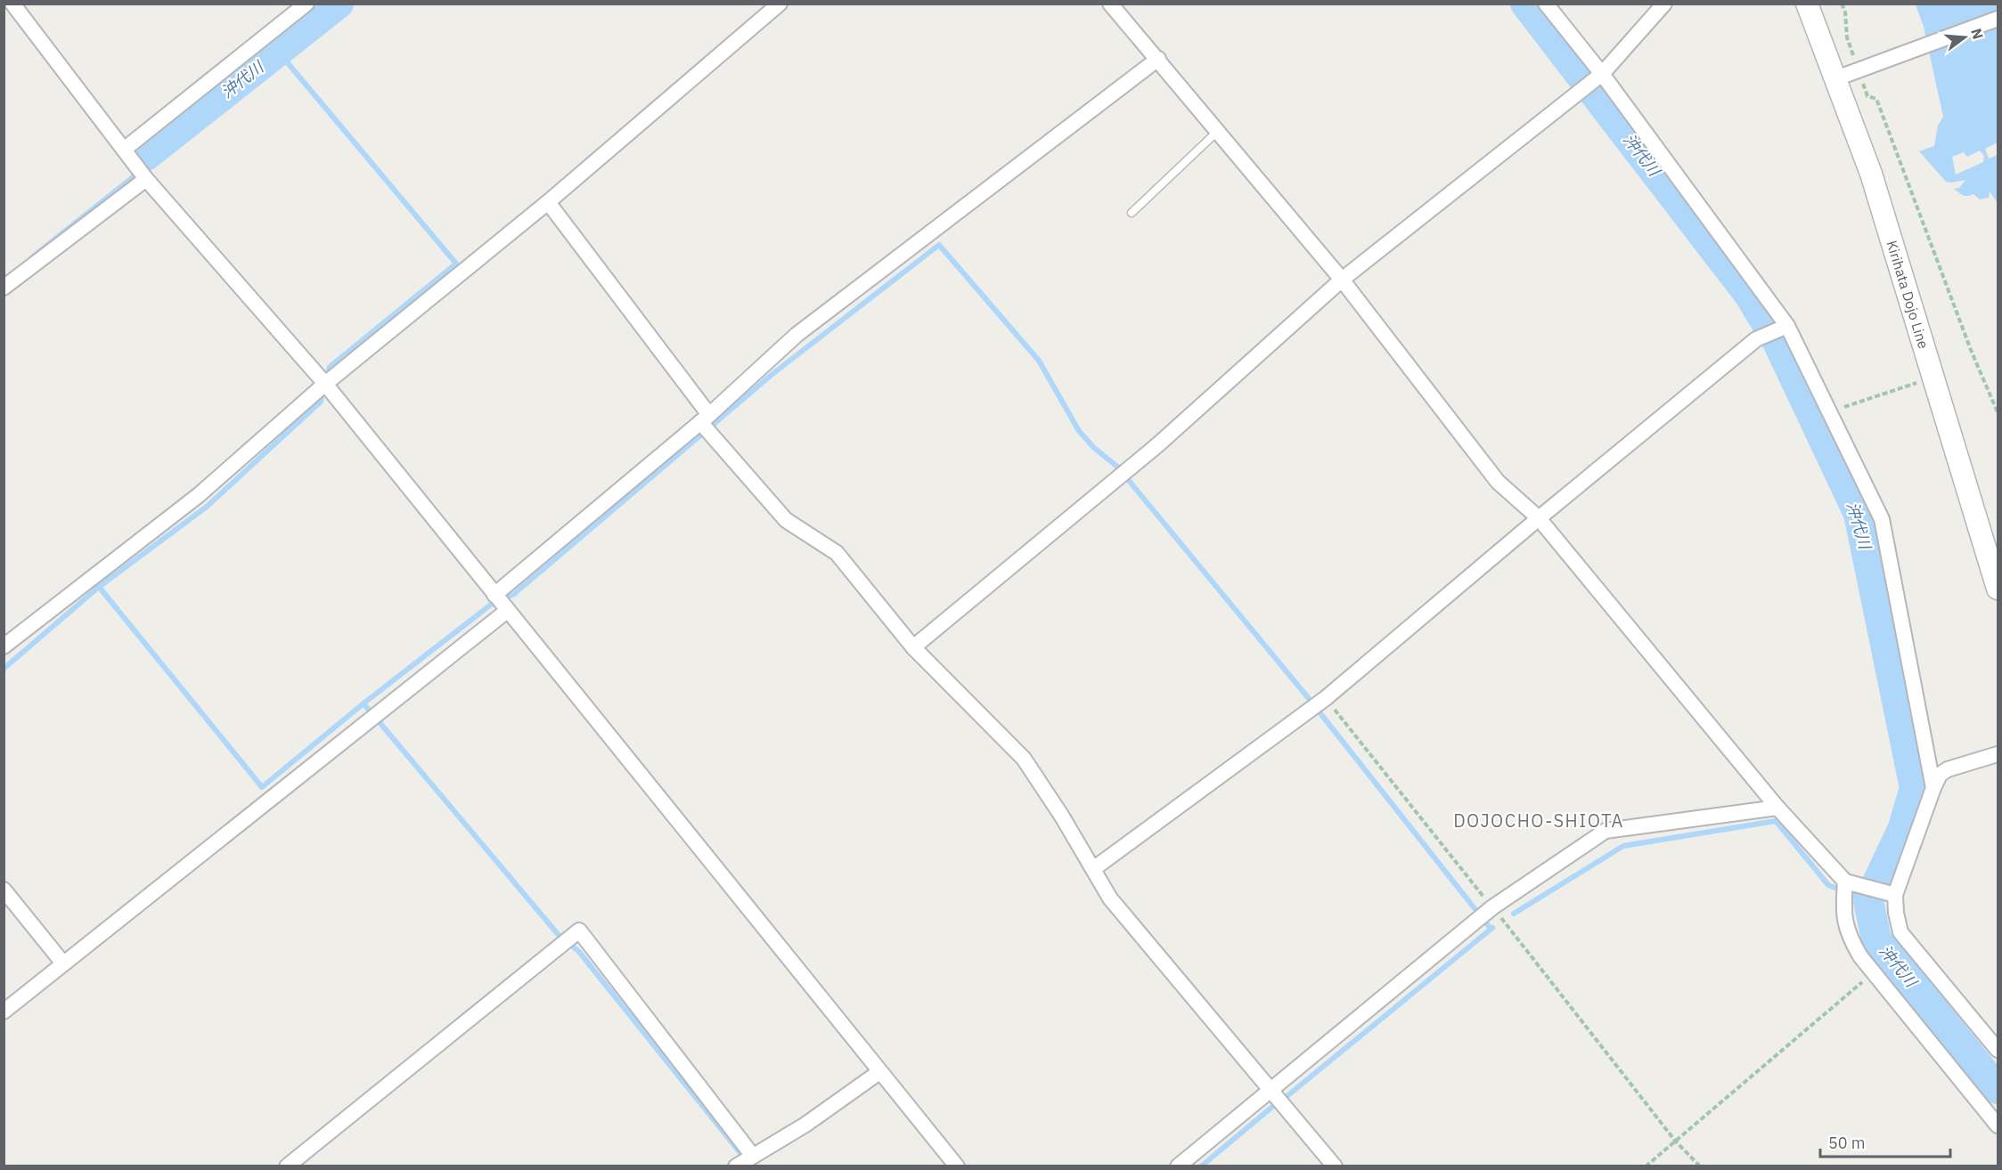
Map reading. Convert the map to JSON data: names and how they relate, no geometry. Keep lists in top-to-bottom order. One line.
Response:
{"streets":{"main road":["Kirihata Dojo Line"]},"districts":["DOJOCHO-SHIOTA"],"water":["沖代川"],"scale_bar":"50 m","north":"right"}
